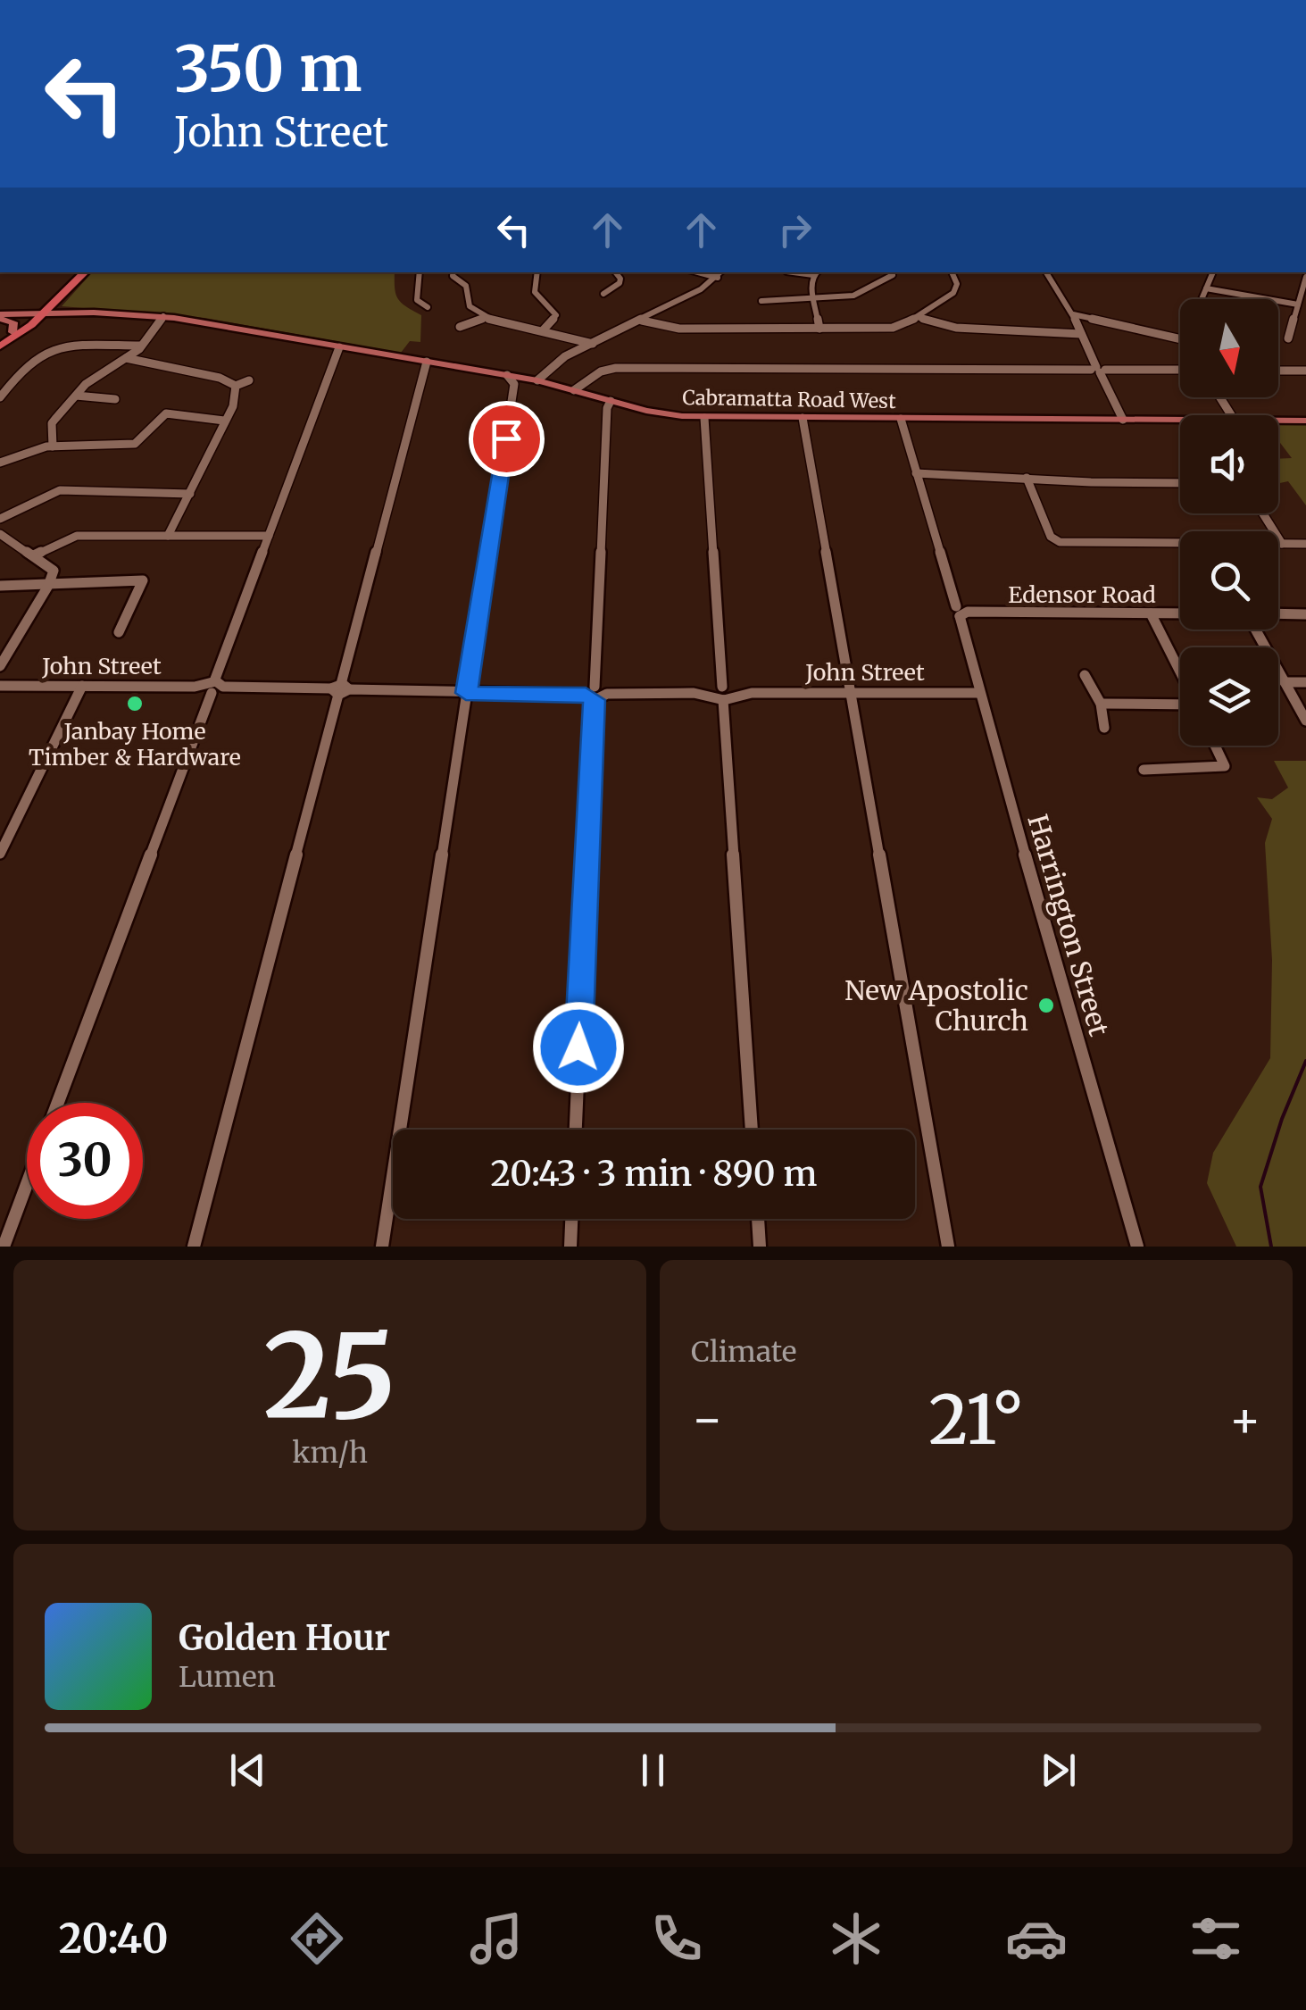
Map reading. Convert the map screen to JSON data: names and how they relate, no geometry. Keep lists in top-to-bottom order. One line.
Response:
{"streets":{"main road":["Cabramatta Road West"],"street":["Edensor Road","John Street","Harrington Street"]},"crossings":[["Cabramatta Road West","Harrington Street"],["Edensor Road","Harrington Street"],["John Street","Harrington Street"]],"places":["Janbay Home Timber & Hardware","New Apostolic Church"],"north":"bottom","page":{"turn":["350 m","John Street"],"limit":"30","trip":"20:43 · 3 min · 890 m","tile":[["25","km/h"],"Climate"],"heat":["−","21°","+"],"song":["Golden Hour","Lumen"],"tabs":"20:40"}}
